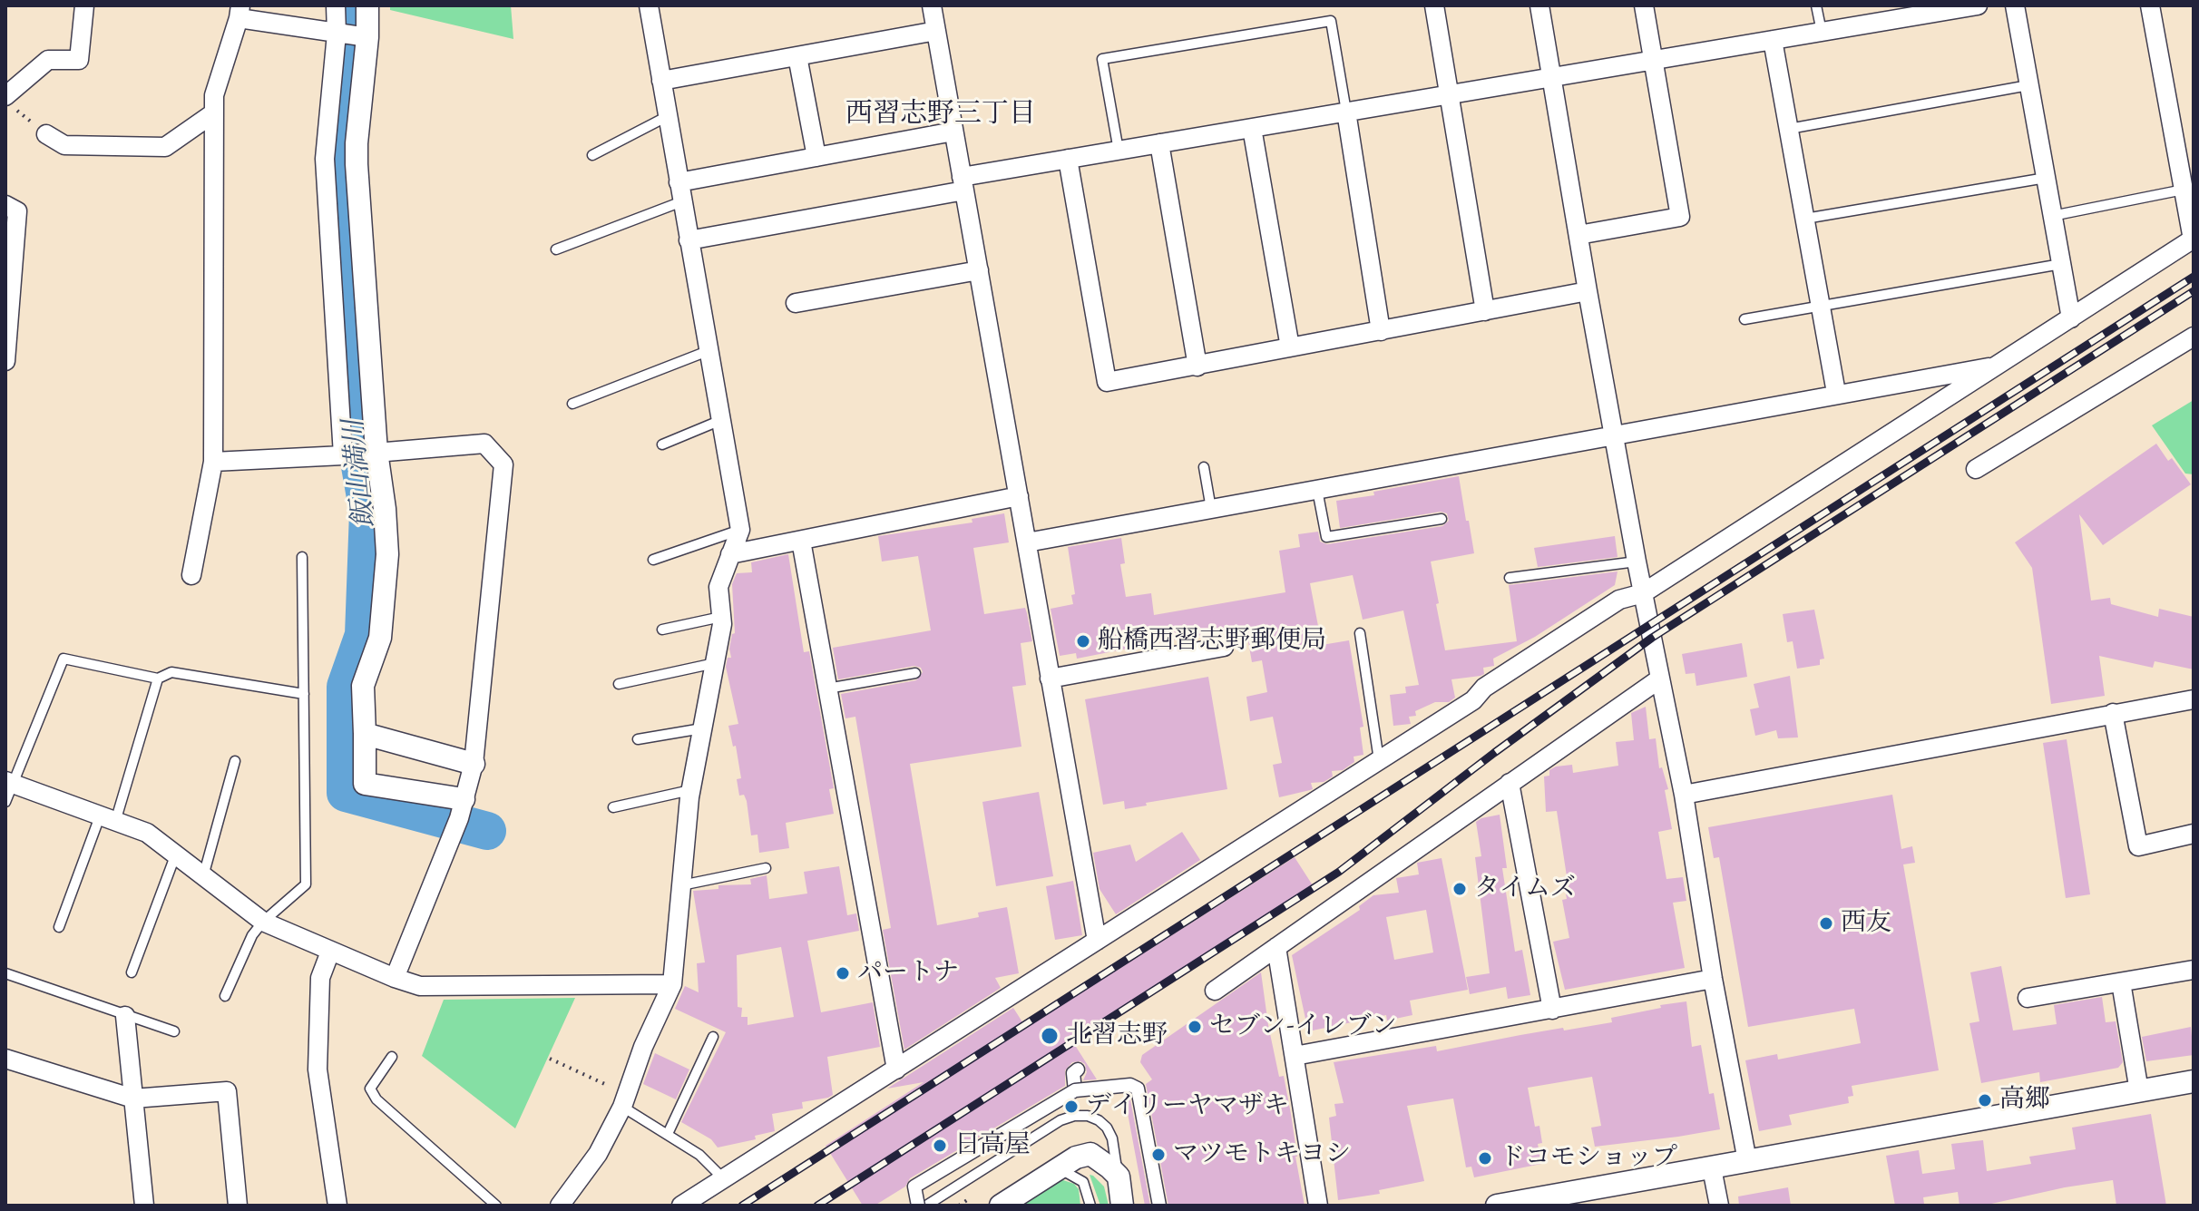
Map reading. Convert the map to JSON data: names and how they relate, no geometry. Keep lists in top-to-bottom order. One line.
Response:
{"districts":["西習志野三丁目"],"water":["飯山満川"],"places":["船橋西習志野郵便局","タイムズ","西友","パートナ","セブン-イレブン","北習志野","高郷","デイリーヤマザキ","日高屋","マツモトキヨシ","ドコモショップ"]}
